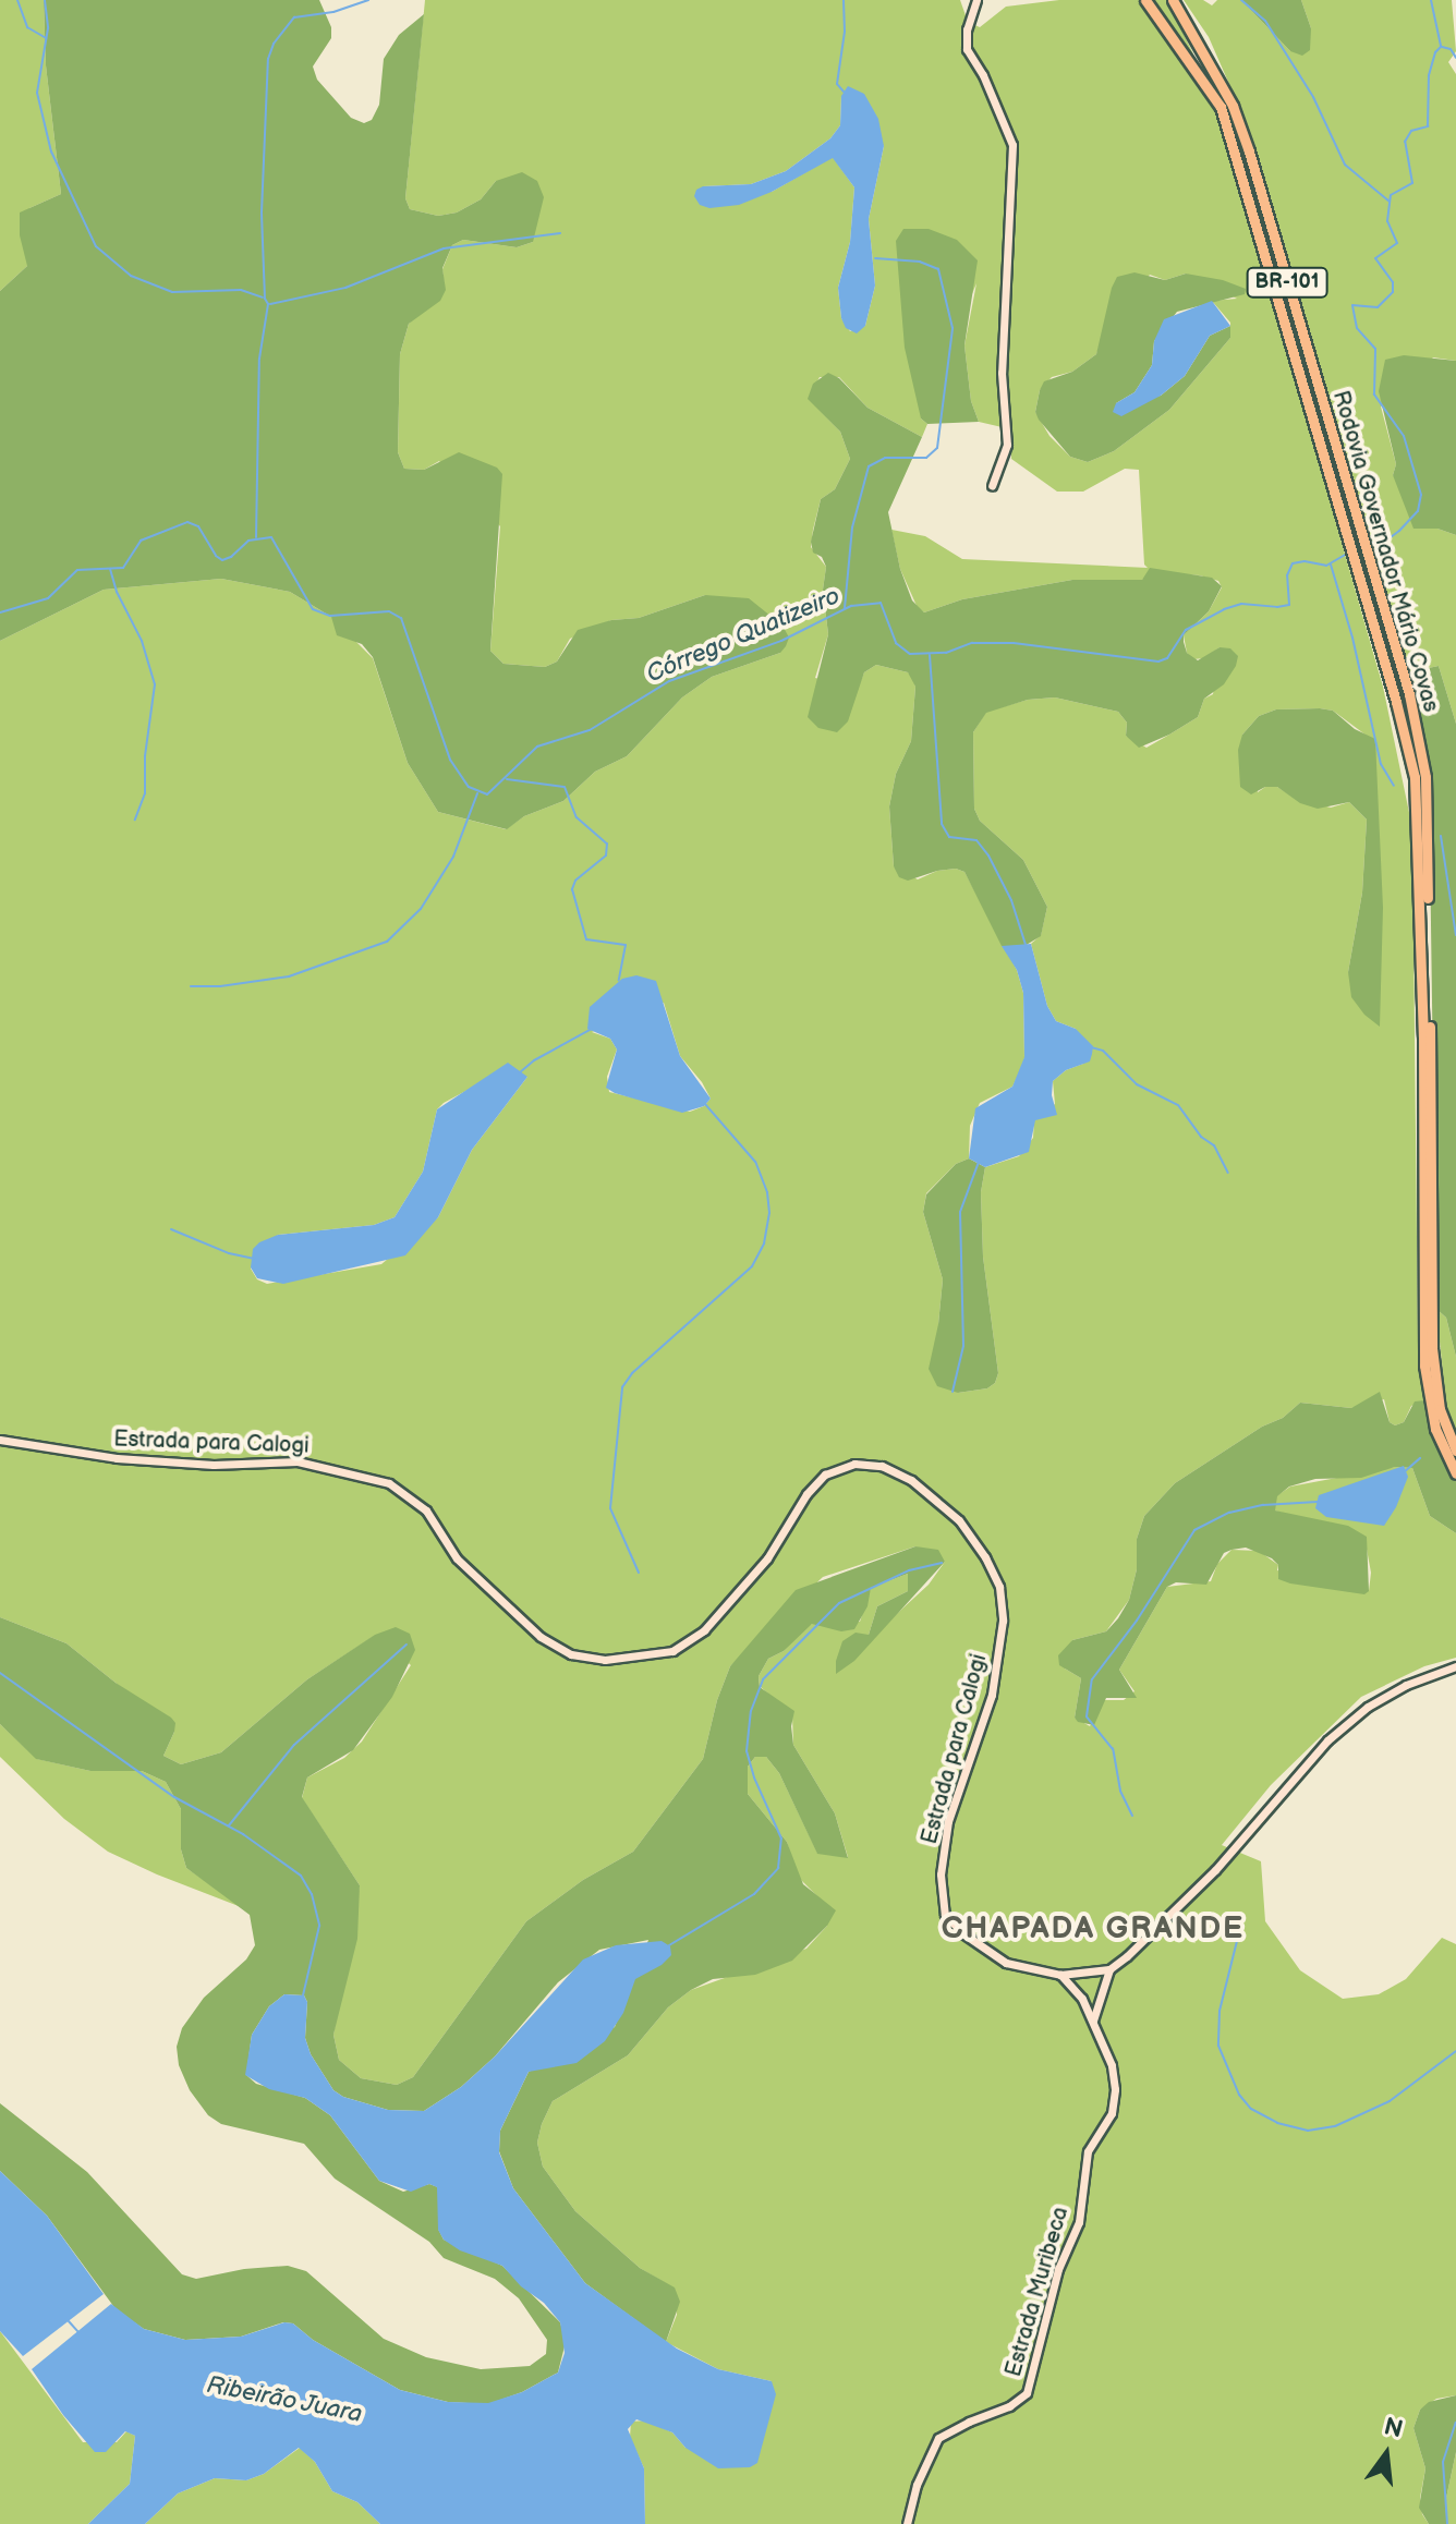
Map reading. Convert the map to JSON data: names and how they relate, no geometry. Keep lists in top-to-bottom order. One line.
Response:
{"streets":{"highway":["BR-101","Rodovia Governador Mário Covas"],"street":["Estrada para Calogi","Estrada Muribeca"]},"crossings":[["Estrada para Calogi","Estrada Muribeca"]],"districts":["CHAPADA GRANDE"],"water":["Córrego Quatizeiro","Ribeirão Juara"],"north":"top"}
